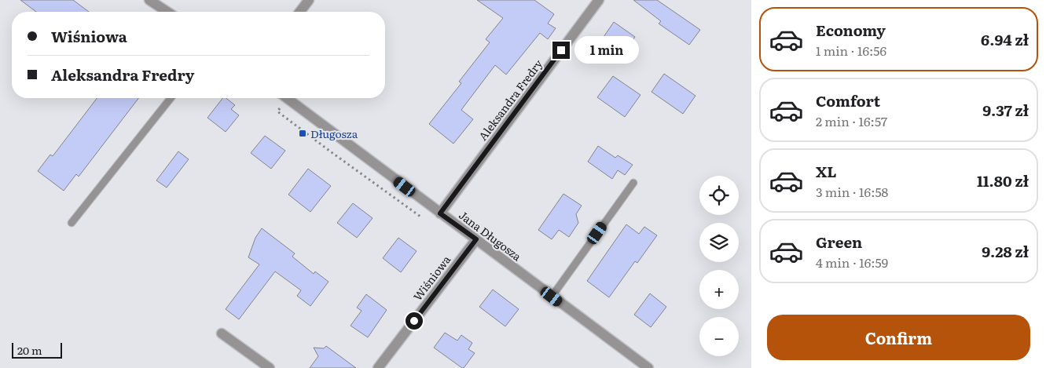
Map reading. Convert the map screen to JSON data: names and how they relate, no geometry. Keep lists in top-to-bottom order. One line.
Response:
{"streets":{"street":["Aleksandra Fredry","Jana Długosza","Wiśniowa"]},"crossings":[["Aleksandra Fredry","Jana Długosza"],["Jana Długosza","Wiśniowa"]],"places":{"transit":["Długosza"]},"scale_bar":"20 m","page":{"list":[{"name":"Economy","note":"1 min · 16:56","value":"6.94 zł"},{"name":"Comfort","note":"2 min · 16:57","value":"9.37 zł"},{"name":"XL","note":"3 min · 16:58","value":"11.80 zł"},{"name":"Green","note":"4 min · 16:59","value":"9.28 zł"}],"banner":["Wiśniowa","Aleksandra Fredry"],"bubble":"1 min","map_buttons":["+","−"],"buttons":"Confirm","scale":"20 m"}}
